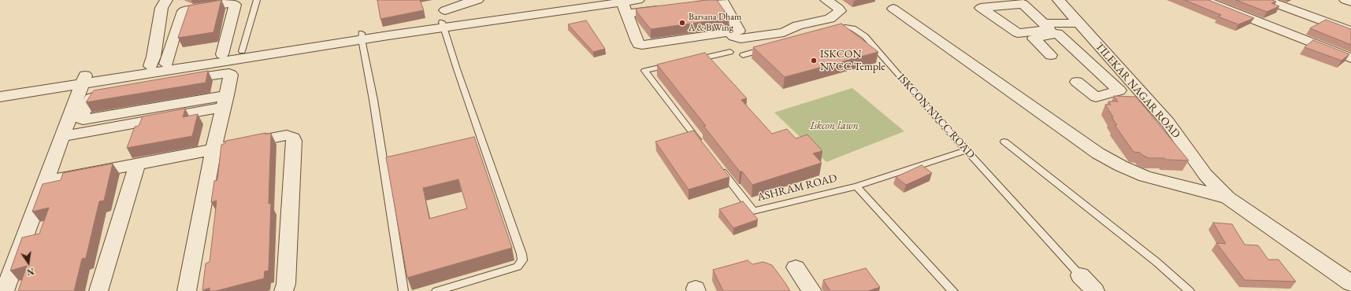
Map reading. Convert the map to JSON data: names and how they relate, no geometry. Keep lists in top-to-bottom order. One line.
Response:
{"streets":{"street":["TILEKAR NAGAR ROAD","ISKCON NVCC ROAD"],"lane":["ASHRAM ROAD"]},"parks":["Iskcon lawn"],"places":["Barsana Dham A & B Wing","ISKCON NVCC Temple"],"north":"bottom"}
